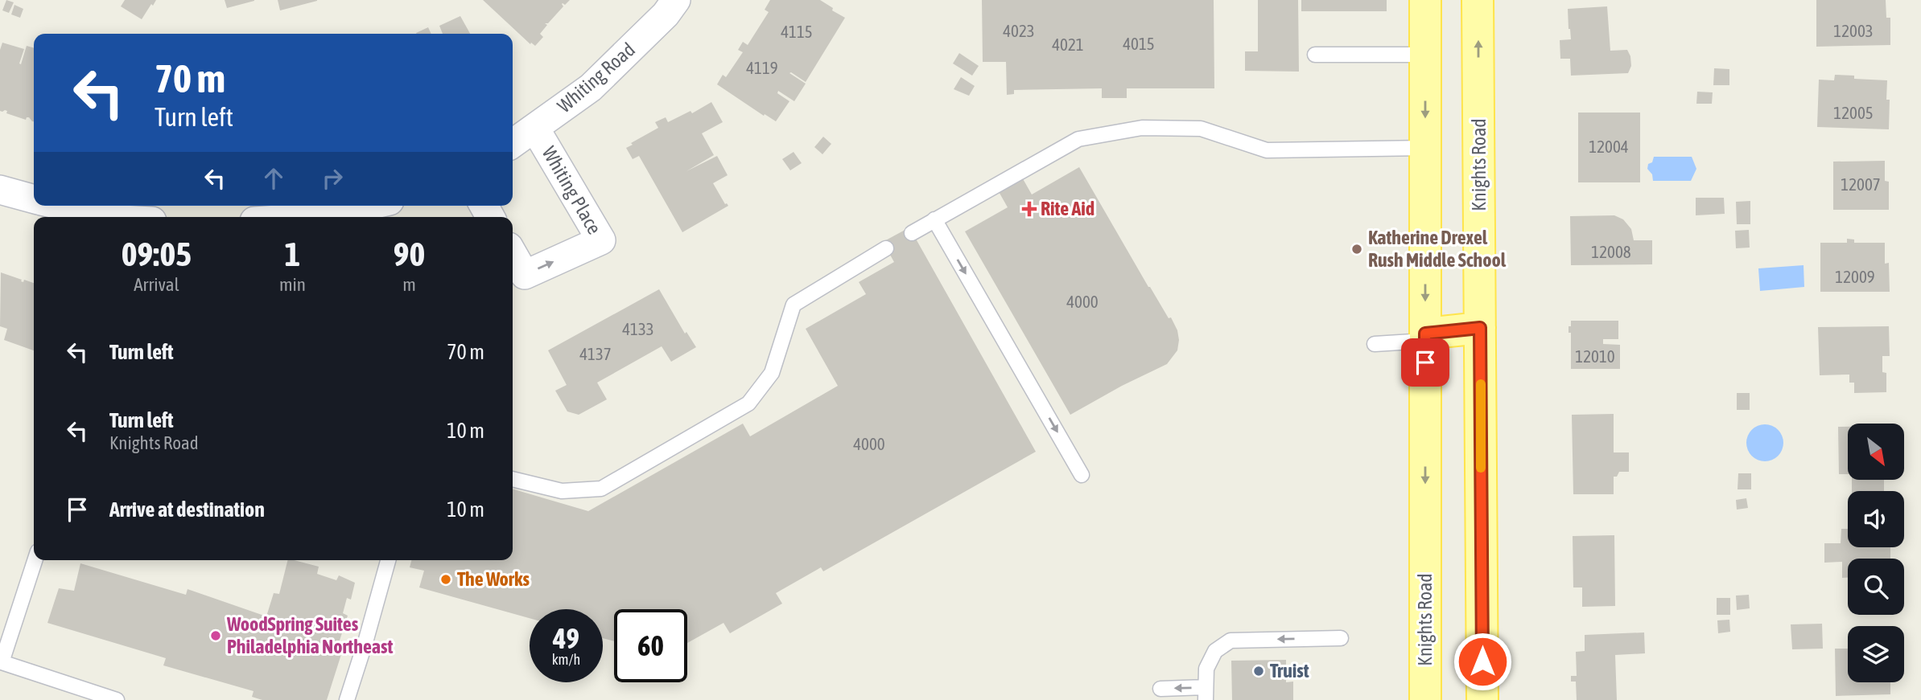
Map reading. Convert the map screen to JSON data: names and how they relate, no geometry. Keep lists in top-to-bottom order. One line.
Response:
{"streets":{"main road":["Knights Road"],"street":["Whiting Road","Whiting Place"]},"crossings":[["Whiting Road","Whiting Place"]],"places":{"health":["Rite Aid"],"other":["Katherine Drexel Rush Middle School","The Works","WoodSpring Suites Philadelphia Northeast","Truist"]},"house_numbers":["4023","12003","4115","4015","4021","4119","12005","12004","12007","12008","12009","4000","4133","4137","12010","4000"],"north":"bottom right","page":{"turn":["70 m","Turn left"],"eta":["09:05","Arrival","1","min","90","m"],"list":[{"name":"Turn left","value":"70 m"},{"name":"Turn left","note":"Knights Road","value":"10 m"},{"name":"Arrive at destination","value":"10 m"}],"speed":"49 km/h","limit":"60"}}
